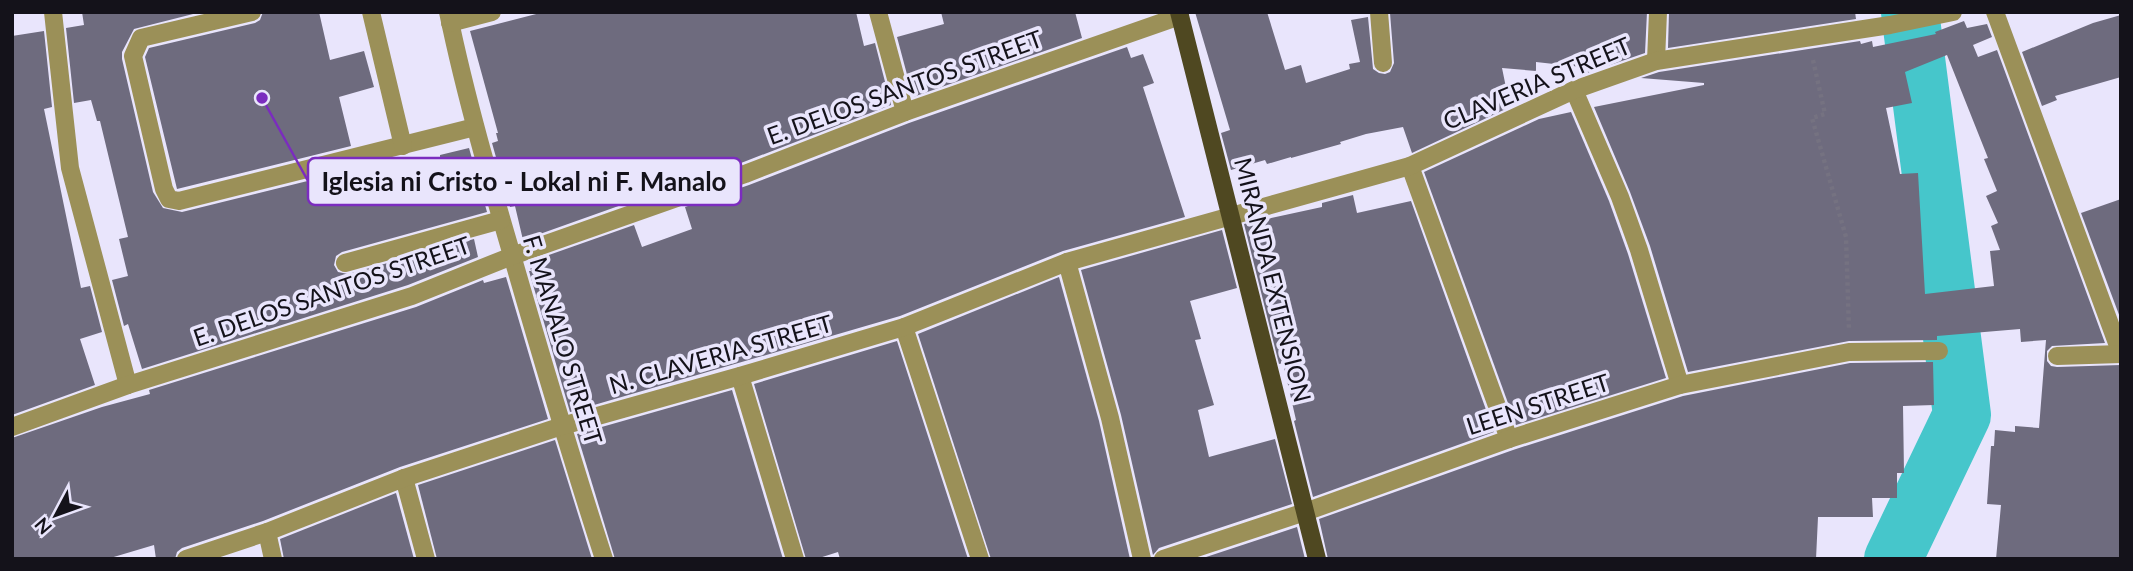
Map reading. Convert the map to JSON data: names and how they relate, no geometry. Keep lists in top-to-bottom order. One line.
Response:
{"streets":{"main road":["MIRANDA EXTENSION"],"street":["CLAVERIA STREET","E. DELOS SANTOS STREET","F. MANALO STREET","N. CLAVERIA STREET","LEEN STREET"]},"crossings":[["CLAVERIA STREET","MIRANDA EXTENSION"],["CLAVERIA STREET","N. CLAVERIA STREET"],["E. DELOS SANTOS STREET","MIRANDA EXTENSION"],["E. DELOS SANTOS STREET","F. MANALO STREET"],["MIRANDA EXTENSION","N. CLAVERIA STREET"],["MIRANDA EXTENSION","LEEN STREET"],["F. MANALO STREET","N. CLAVERIA STREET"]],"places":["Iglesia ni Cristo - Lokal ni F. Manalo"],"north":"bottom left"}
